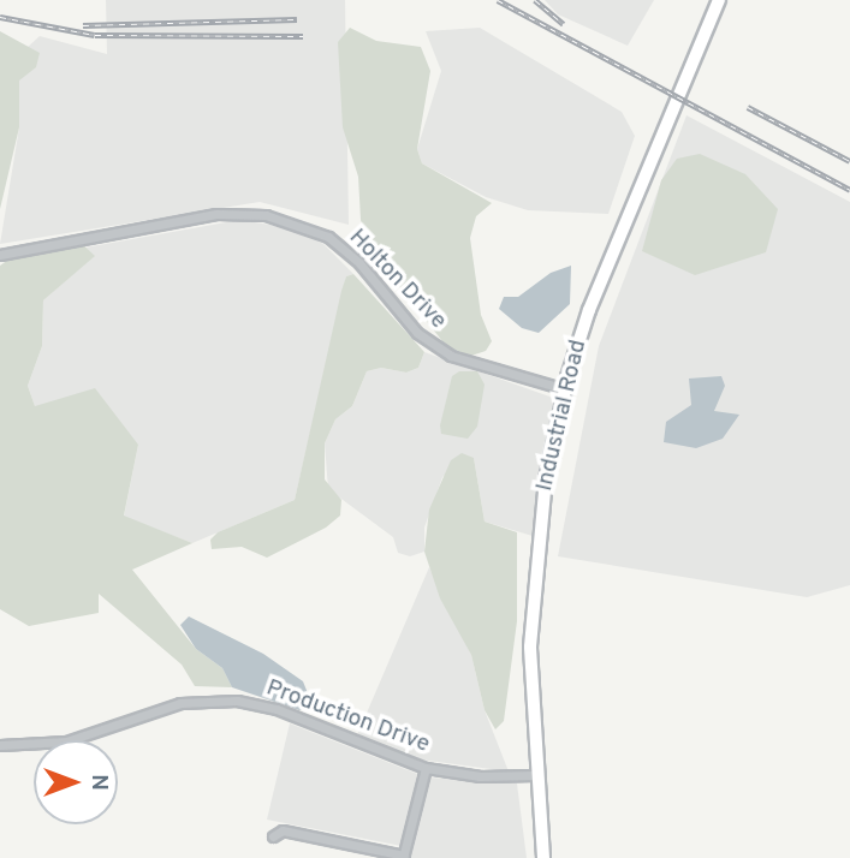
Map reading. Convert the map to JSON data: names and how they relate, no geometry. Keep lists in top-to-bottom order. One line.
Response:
{"streets":{"main road":["Industrial Road"],"street":["Holton Drive","Production Drive"]},"crossings":[["Holton Drive","Industrial Road"],["Industrial Road","Production Drive"]],"north":"right"}
